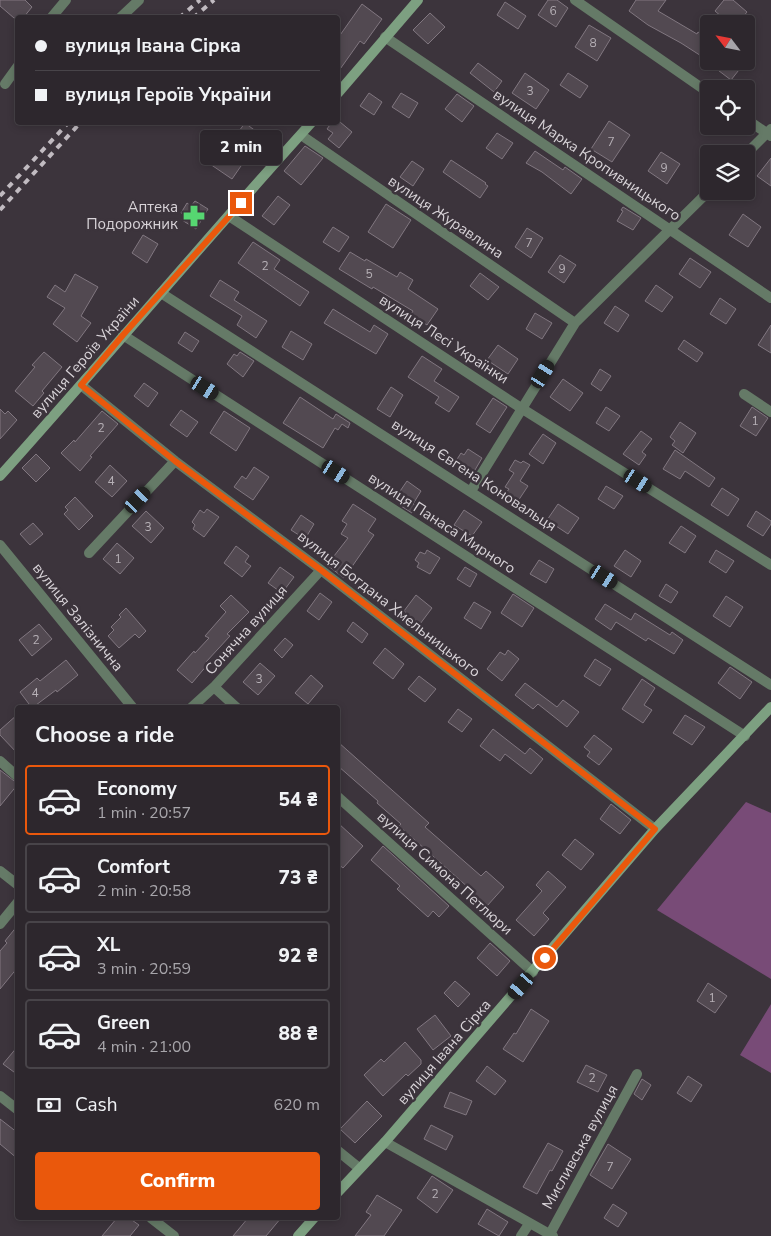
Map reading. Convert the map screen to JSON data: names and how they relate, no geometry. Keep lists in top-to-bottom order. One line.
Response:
{"streets":{"street":["вулиця Марка Кропивницького","вулиця Журавлина","вулиця Лесі Українки","вулиця Героїв України","вулиця Євгена Коновальця","вулиця Панаса Мирного","вулиця Богдана Хмельницького","вулиця Залізнична","Сонячна вулиця","вулиця Симона Петлюри","вулиця Івана Сірка","Мисливська вулиця"]},"crossings":[["вулиця Журавлина","вулиця Героїв України"],["вулиця Лесі Українки","вулиця Героїв України"],["вулиця Героїв України","вулиця Євгена Коновальця"],["вулиця Героїв України","вулиця Панаса Мирного"],["вулиця Героїв України","вулиця Богдана Хмельницького"],["вулиця Панаса Мирного","вулиця Івана Сірка"],["вулиця Богдана Хмельницького","Сонячна вулиця"],["вулиця Богдана Хмельницького","вулиця Івана Сірка"],["вулиця Симона Петлюри","вулиця Івана Сірка"]],"places":{"pharmacy":["Аптека Подорожник"]},"house_numbers":["6","8","3","7","9","7","2","9","5","1","2","4","3","1","2","3","4","1","2","7","2"],"north":"top left","page":{"banner":["вулиця Івана Сірка","вулиця Героїв України"],"bubble":"2 min","heading":"Choose a ride","list":[{"name":"Economy","note":"1 min · 20:57","value":"54 ₴"},{"name":"Comfort","note":"2 min · 20:58","value":"73 ₴"},{"name":"XL","note":"3 min · 20:59","value":"92 ₴"},{"name":"Green","note":"4 min · 21:00","value":"88 ₴"}],"pay":["Cash","620 m"],"buttons":"Confirm"}}
